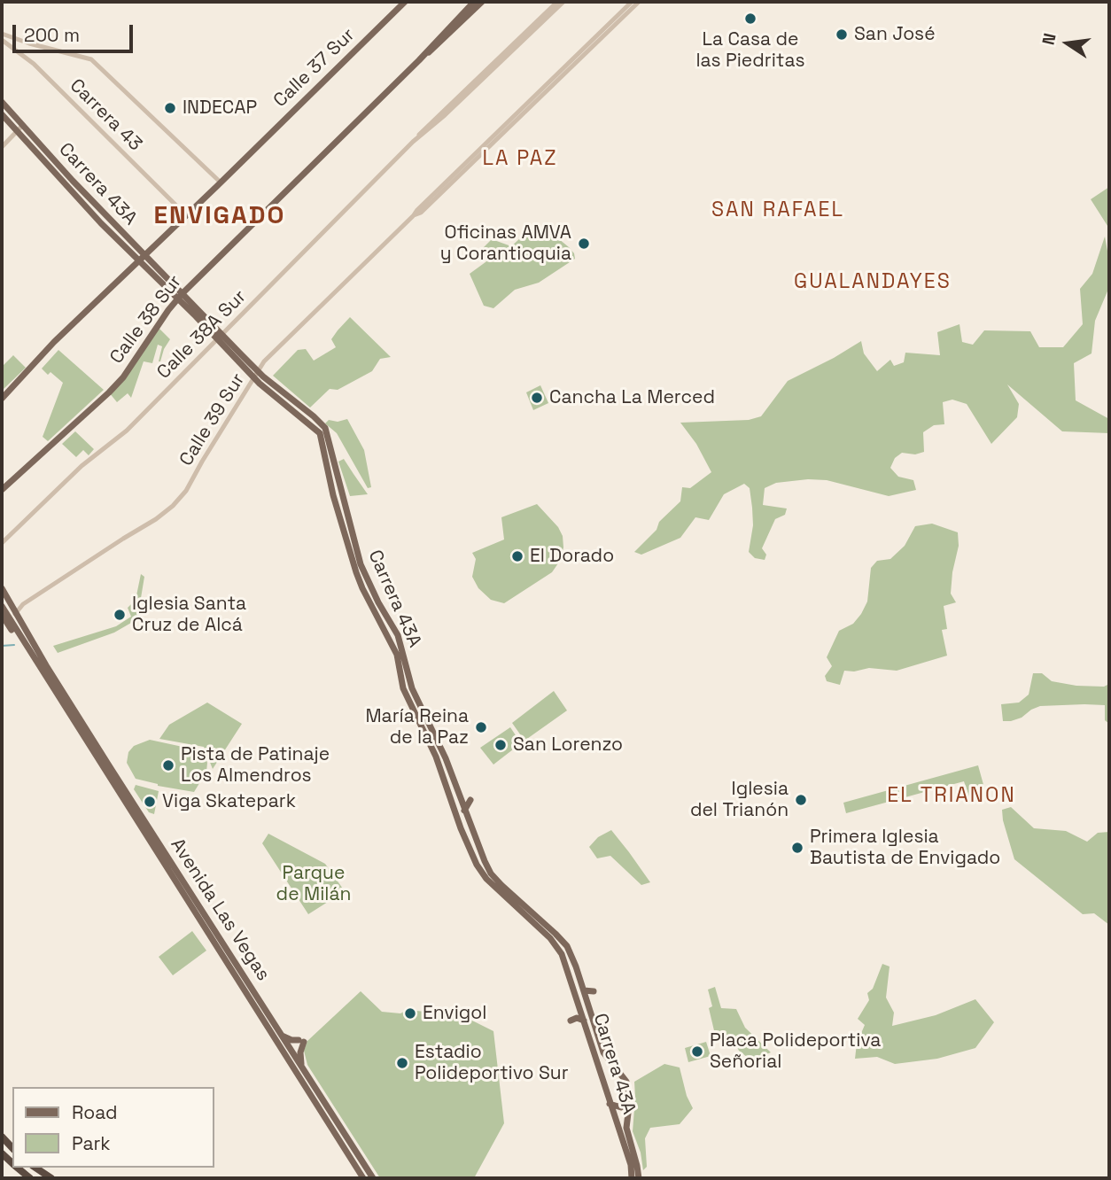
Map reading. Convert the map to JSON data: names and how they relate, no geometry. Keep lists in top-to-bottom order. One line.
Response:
{"streets":{"main road":["Calle 37 Sur","Carrera 43A","Calle 38 Sur","Avenida Las Vegas"],"street":["Carrera 43","Calle 38A Sur","Calle 39 Sur"]},"crossings":[["Calle 37 Sur","Carrera 43"],["Calle 37 Sur","Carrera 43A"],["Carrera 43A","Calle 38 Sur"],["Carrera 43A","Calle 38A Sur"],["Carrera 43A","Calle 39 Sur"],["Calle 39 Sur","Avenida Las Vegas"]],"districts":["LA PAZ","SAN RAFAEL","ENVIGADO","GUALANDAYES","EL TRIANON"],"parks":["Parque de Milán"],"places":["La Casa de las Piedritas","San José","INDECAP","Oficinas AMVA y Corantioquia","Cancha La Merced","El Dorado","Iglesia Santa Cruz de Alcá","María Reina de la Paz","San Lorenzo","Pista de Patinaje Los Almendros","Iglesia del Trianón","Viga Skatepark","Primera Iglesia Bautista de Envigado","Envigol","Placa Polideportiva Señorial","Estadio Polideportivo Sur"],"legend":["Road","Park"],"scale_bar":"200 m","north":"left"}
